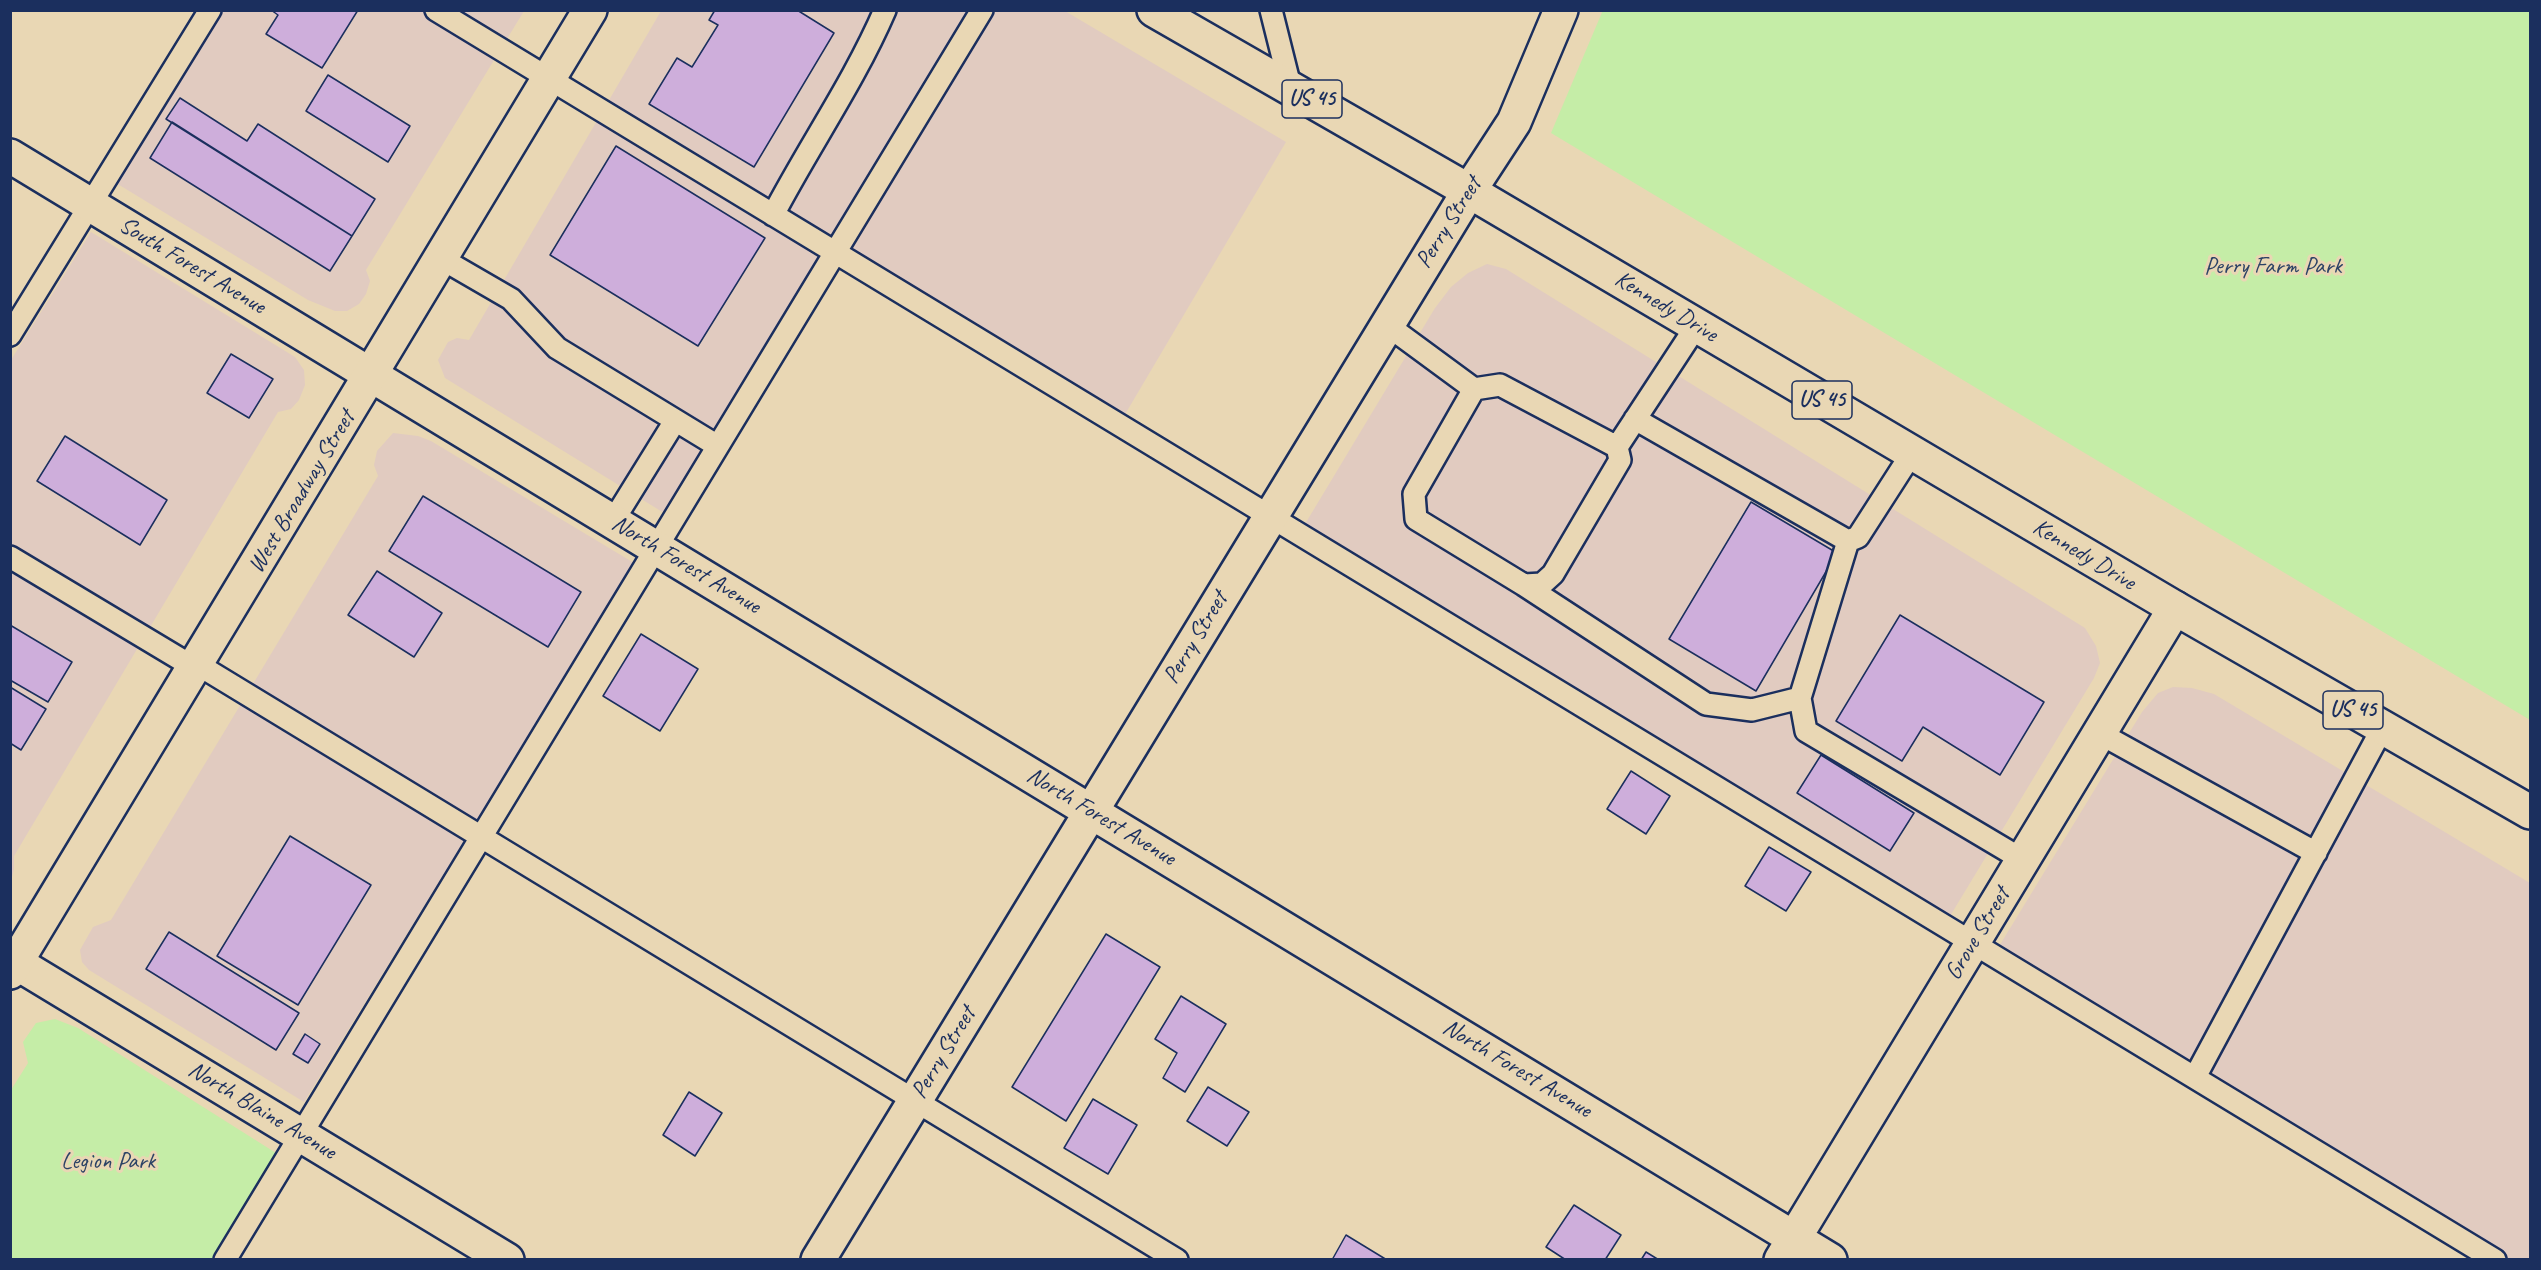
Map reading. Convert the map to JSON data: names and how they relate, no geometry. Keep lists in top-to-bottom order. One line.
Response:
{"streets":{"street":["US 45","Perry Street","South Forest Avenue","Kennedy Drive","West Broadway Street","North Forest Avenue","Grove Street","North Blaine Avenue"]},"crossings":[["US 45","Kennedy Drive"],["US 45","Grove Street"],["Perry Street","Kennedy Drive"],["Perry Street","North Forest Avenue"],["South Forest Avenue","West Broadway Street"],["South Forest Avenue","North Forest Avenue"],["Kennedy Drive","Grove Street"],["West Broadway Street","North Forest Avenue"],["West Broadway Street","North Blaine Avenue"],["North Forest Avenue","Grove Street"]],"parks":["Perry Farm Park","Legion Park"]}
